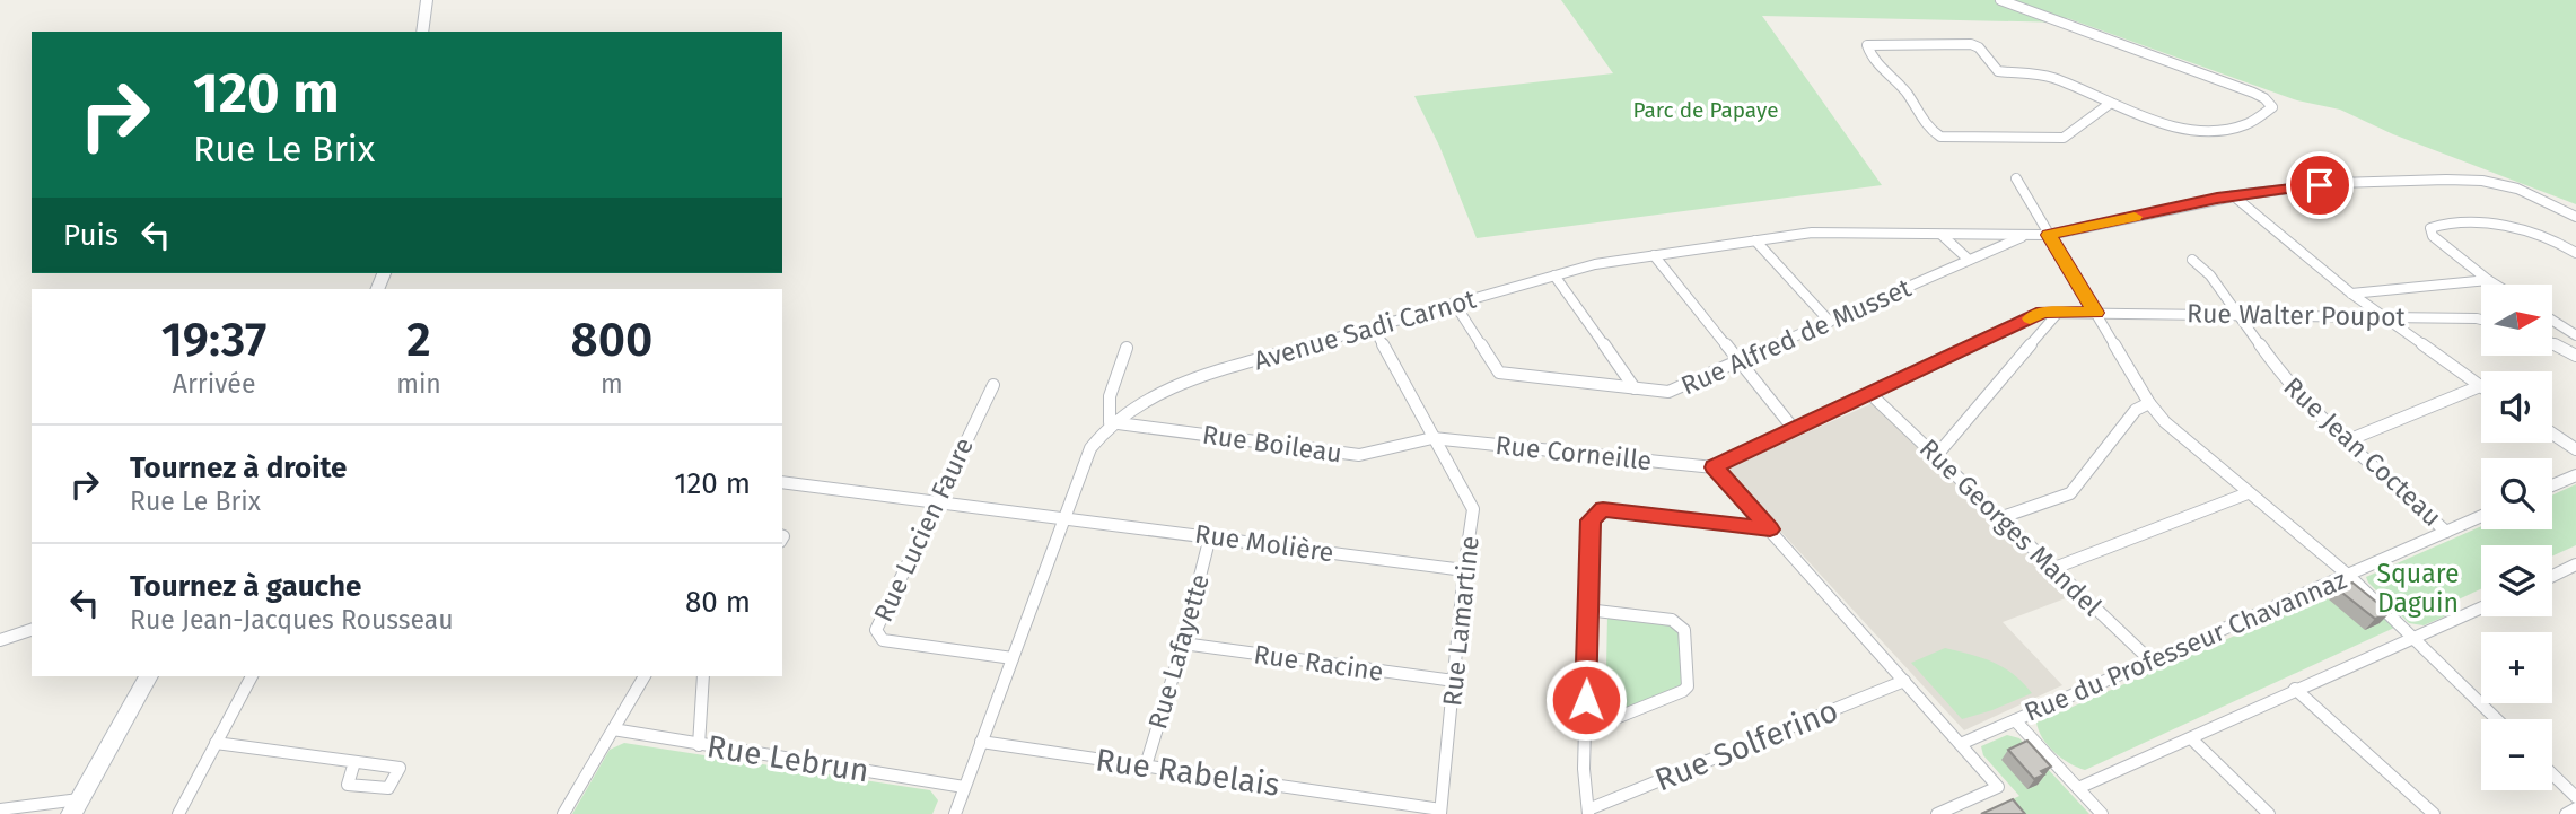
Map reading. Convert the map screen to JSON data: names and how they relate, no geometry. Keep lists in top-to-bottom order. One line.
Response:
{"streets":{"street":["Rue Walter Poupot","Avenue Sadi Carnot","Rue Alfred de Musset","Rue Boileau","Rue Jean Cocteau","Rue Corneille","Rue Georges Mandel","Rue Lucien Faure","Rue Molière","Rue Lamartine","Rue du Professeur Chavannaz","Rue Lafayette","Rue Racine","Rue Solferino","Rue Lebrun","Rue Rabelais"]},"crossings":[["Rue Walter Poupot","Rue Jean Cocteau"],["Rue Walter Poupot","Rue Corneille"],["Rue Walter Poupot","Rue Georges Mandel"],["Avenue Sadi Carnot","Rue Alfred de Musset"],["Avenue Sadi Carnot","Rue Boileau"],["Avenue Sadi Carnot","Rue Lucien Faure"],["Avenue Sadi Carnot","Rue Molière"],["Avenue Sadi Carnot","Rue Lamartine"],["Avenue Sadi Carnot","Rue Lebrun"],["Avenue Sadi Carnot","Rue Rabelais"],["Rue Boileau","Rue Corneille"],["Rue Boileau","Rue Lamartine"],["Rue Jean Cocteau","Rue du Professeur Chavannaz"],["Rue Corneille","Rue Lamartine"],["Rue Georges Mandel","Rue du Professeur Chavannaz"],["Rue Lucien Faure","Rue Molière"],["Rue Molière","Rue Lamartine"],["Rue Molière","Rue Lafayette"],["Rue Lamartine","Rue Racine"],["Rue Lamartine","Rue Rabelais"],["Rue Lafayette","Rue Racine"],["Rue Lafayette","Rue Rabelais"]],"parks":["Parc de Papaye","Square Daguin"],"north":"right","page":{"turn":["120 m","Rue Le Brix"],"then":"Puis","map_buttons":["+","−"],"eta":["19:37","Arrivée","2","min","800","m"],"list":[{"name":"Tournez à droite","note":"Rue Le Brix","value":"120 m"},{"name":"Tournez à gauche","note":"Rue Jean-Jacques Rousseau","value":"80 m"}]}}
